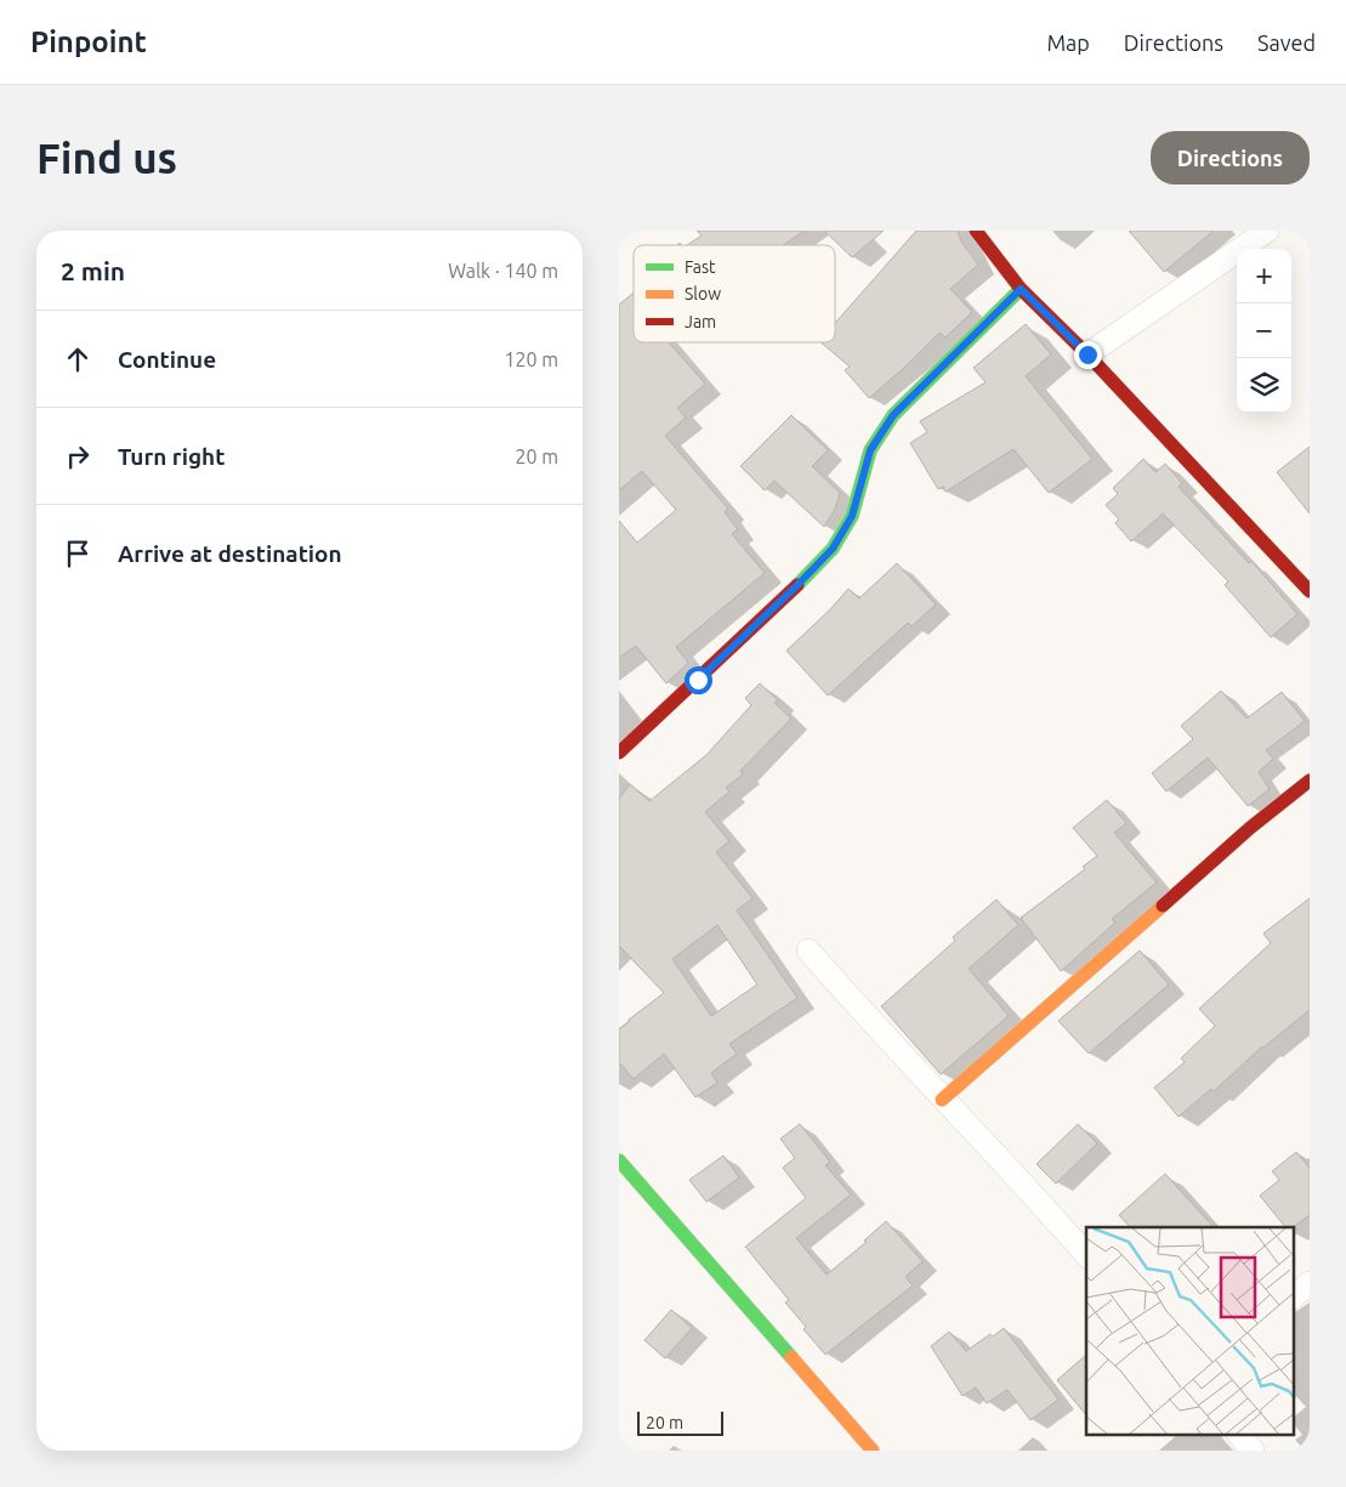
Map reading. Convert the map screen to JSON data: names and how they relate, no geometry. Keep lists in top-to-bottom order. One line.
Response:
{"legend":["Fast","Slow","Jam"],"scale_bar":"20 m","page":{"header":"Pinpoint","nav":["Map","Directions","Saved"],"buttons":"Directions","title":"Find us","heading":["2 min","Walk · 140 m"],"map_buttons":["+","−"],"list":[["Continue","120 m"],["Turn right","20 m"],"Arrive at destination"],"scale":"20 m"}}
